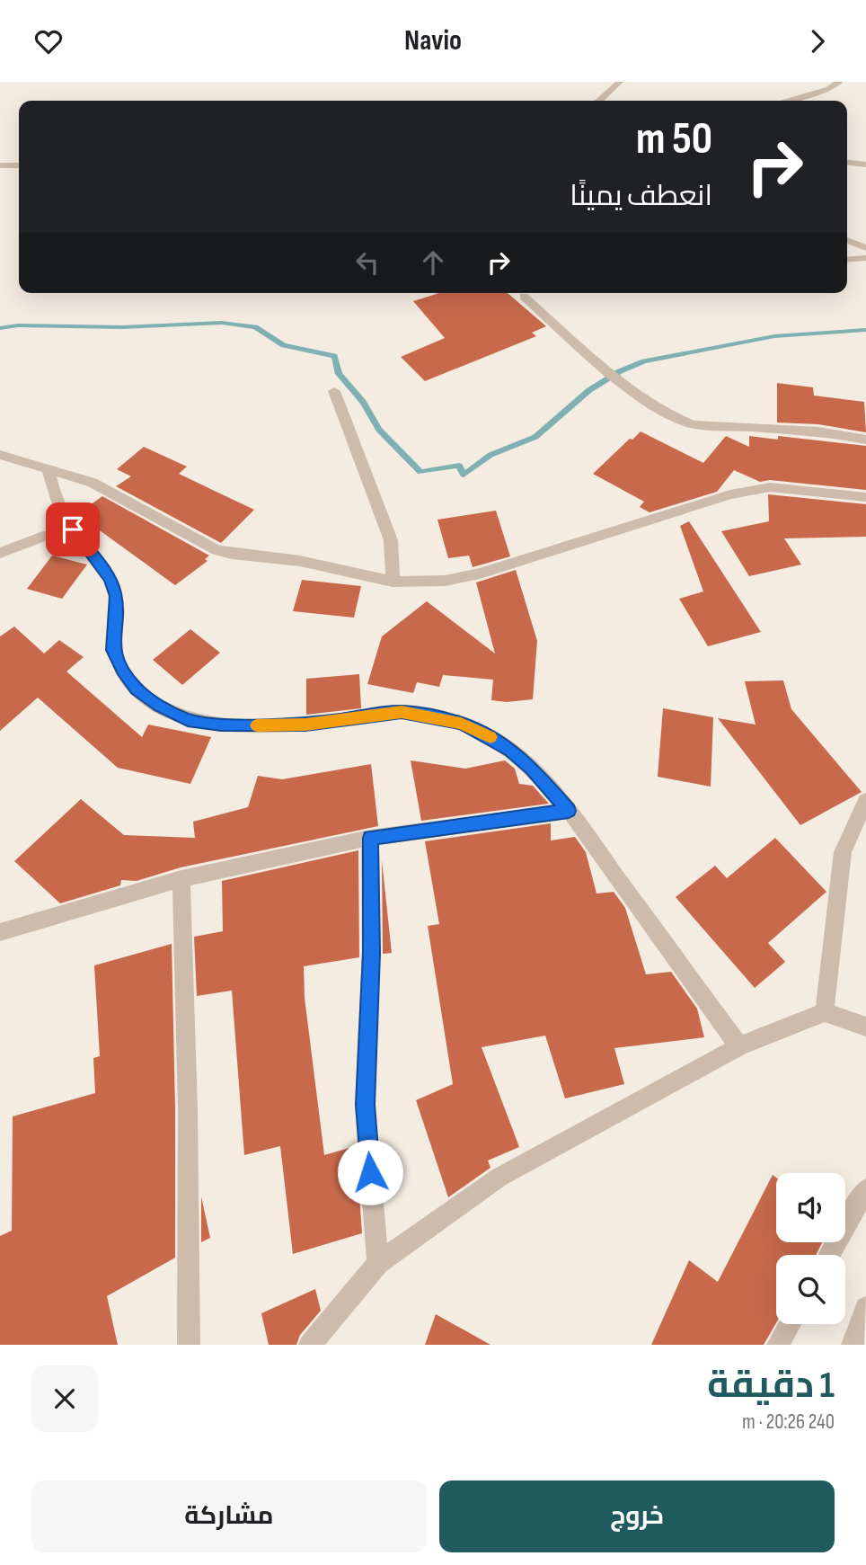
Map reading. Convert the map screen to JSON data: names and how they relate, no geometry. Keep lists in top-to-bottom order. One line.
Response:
{"page":{"header":"Navio","turn":["50 m","انعطف يمينًا"],"heading":["1 دقيقة","240 m · 20:26"],"buttons":["خروج","مشاركة"]}}
